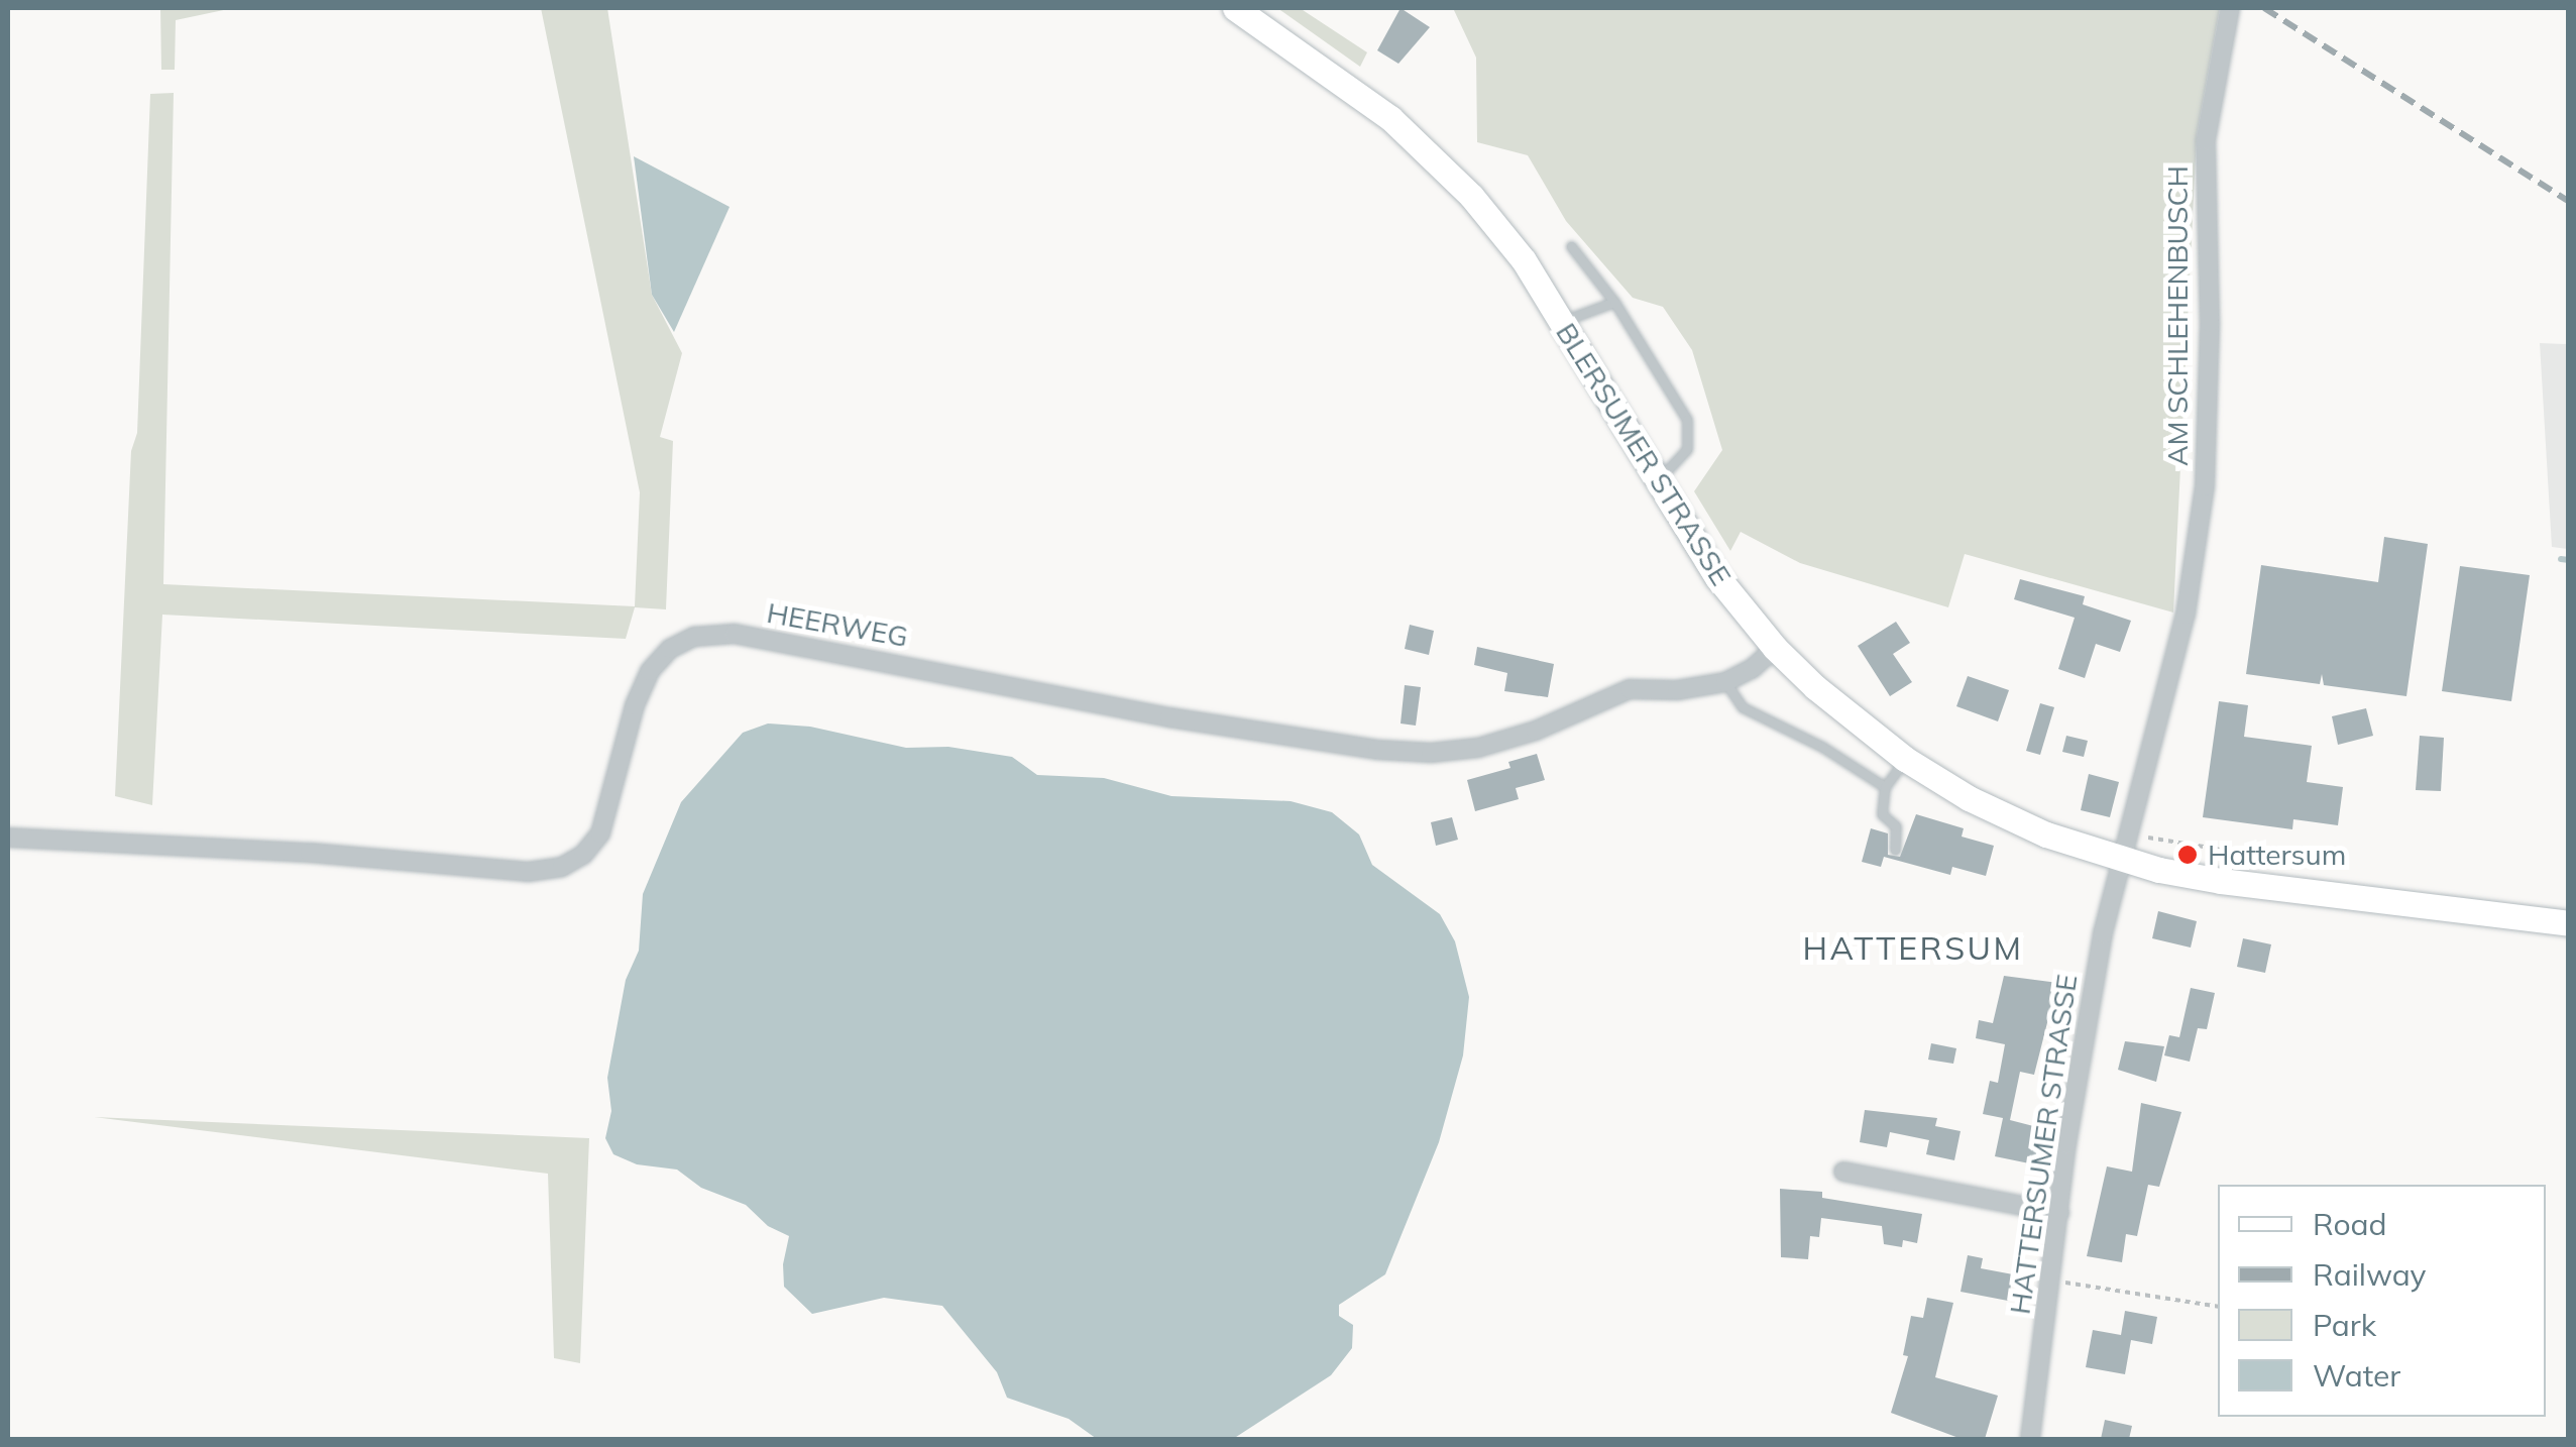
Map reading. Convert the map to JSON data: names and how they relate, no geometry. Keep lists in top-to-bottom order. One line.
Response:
{"streets":{"main road":["BLERSUMER STRASSE"],"street":["AM SCHLEHENBUSCH","HEERWEG","HATTERSUMER STRASSE"]},"crossings":[["AM SCHLEHENBUSCH","BLERSUMER STRASSE"],["AM SCHLEHENBUSCH","HATTERSUMER STRASSE"],["BLERSUMER STRASSE","HEERWEG"],["BLERSUMER STRASSE","HATTERSUMER STRASSE"]],"districts":["HATTERSUM"],"places":["Hattersum"],"legend":["Road","Railway","Park","Water"]}
